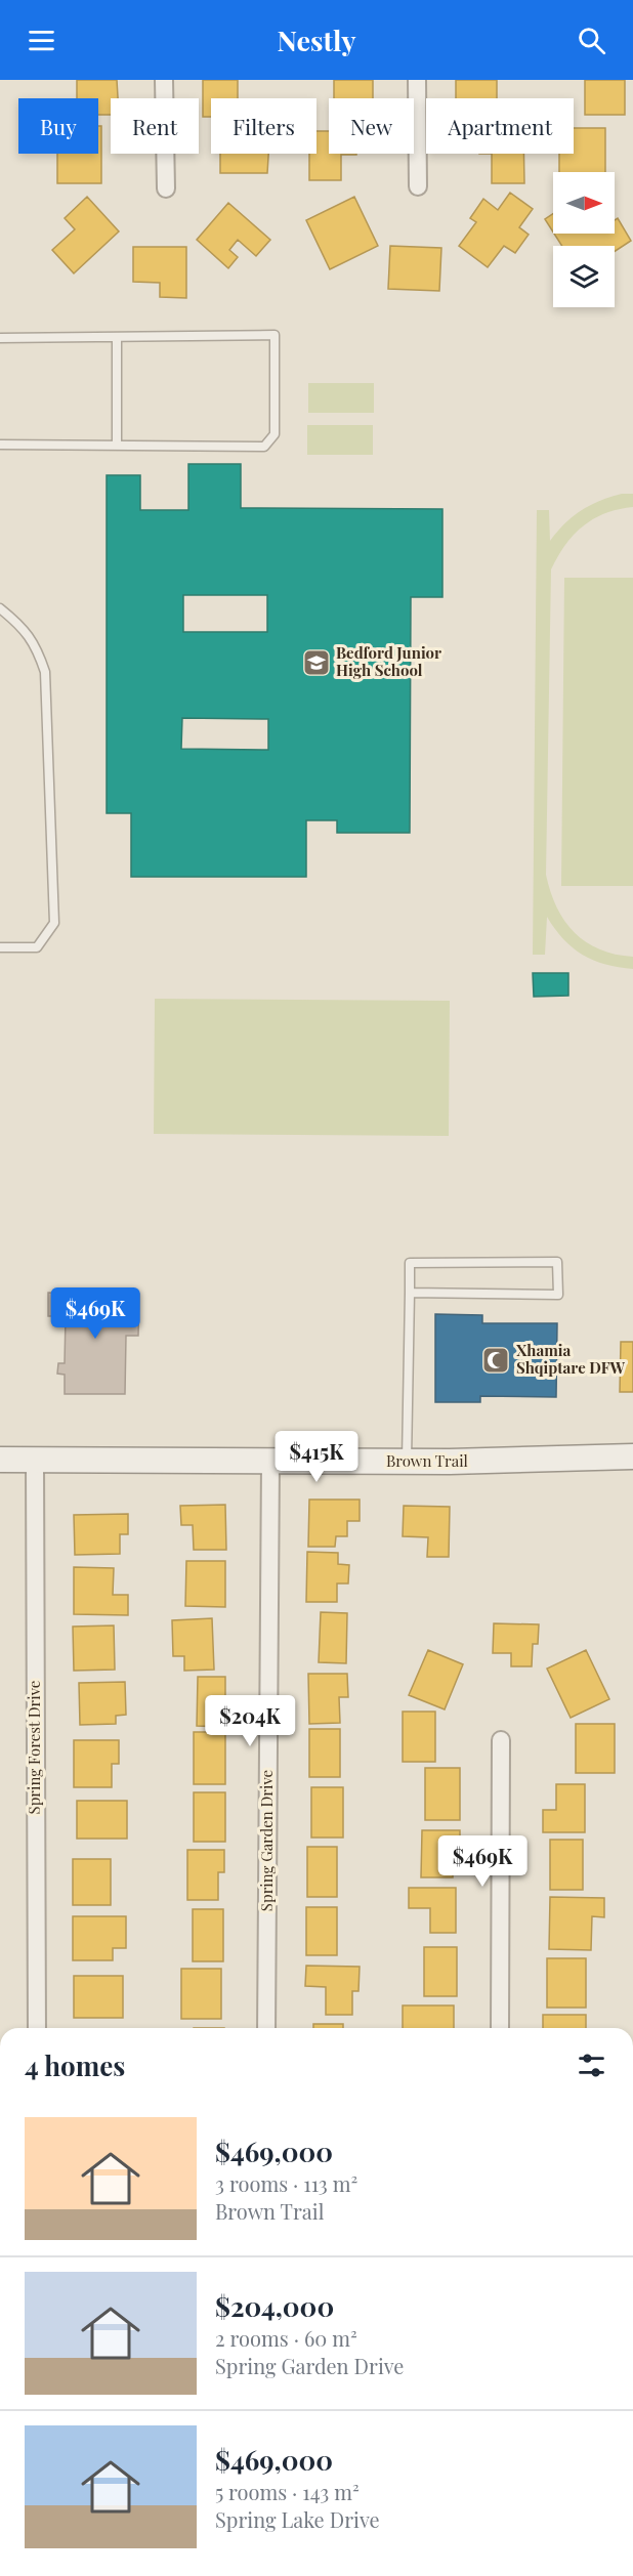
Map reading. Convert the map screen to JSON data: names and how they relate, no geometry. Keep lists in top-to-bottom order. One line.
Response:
{"streets":{"street":["Brown Trail","Spring Forest Drive","Spring Garden Drive"]},"crossings":[["Brown Trail","Spring Forest Drive"],["Brown Trail","Spring Garden Drive"]],"places":{"school or university":["Bedford Junior High School"],"mosque":["Xhamia Shqiptare DFW"]},"north":"right","page":{"header":"Nestly","chip":["Buy","Rent","Filters","New","Apartment"],"price":["$469K","$415K","$204K","$469K"],"heading":"4 homes","list":[{"name":"$469,000","note":"3 rooms · 113 m² · Brown Trail"},{"name":"$204,000","note":"2 rooms · 60 m² · Spring Garden Drive"},{"name":"$469,000","note":"5 rooms · 143 m² · Spring Lake Drive"}]}}
